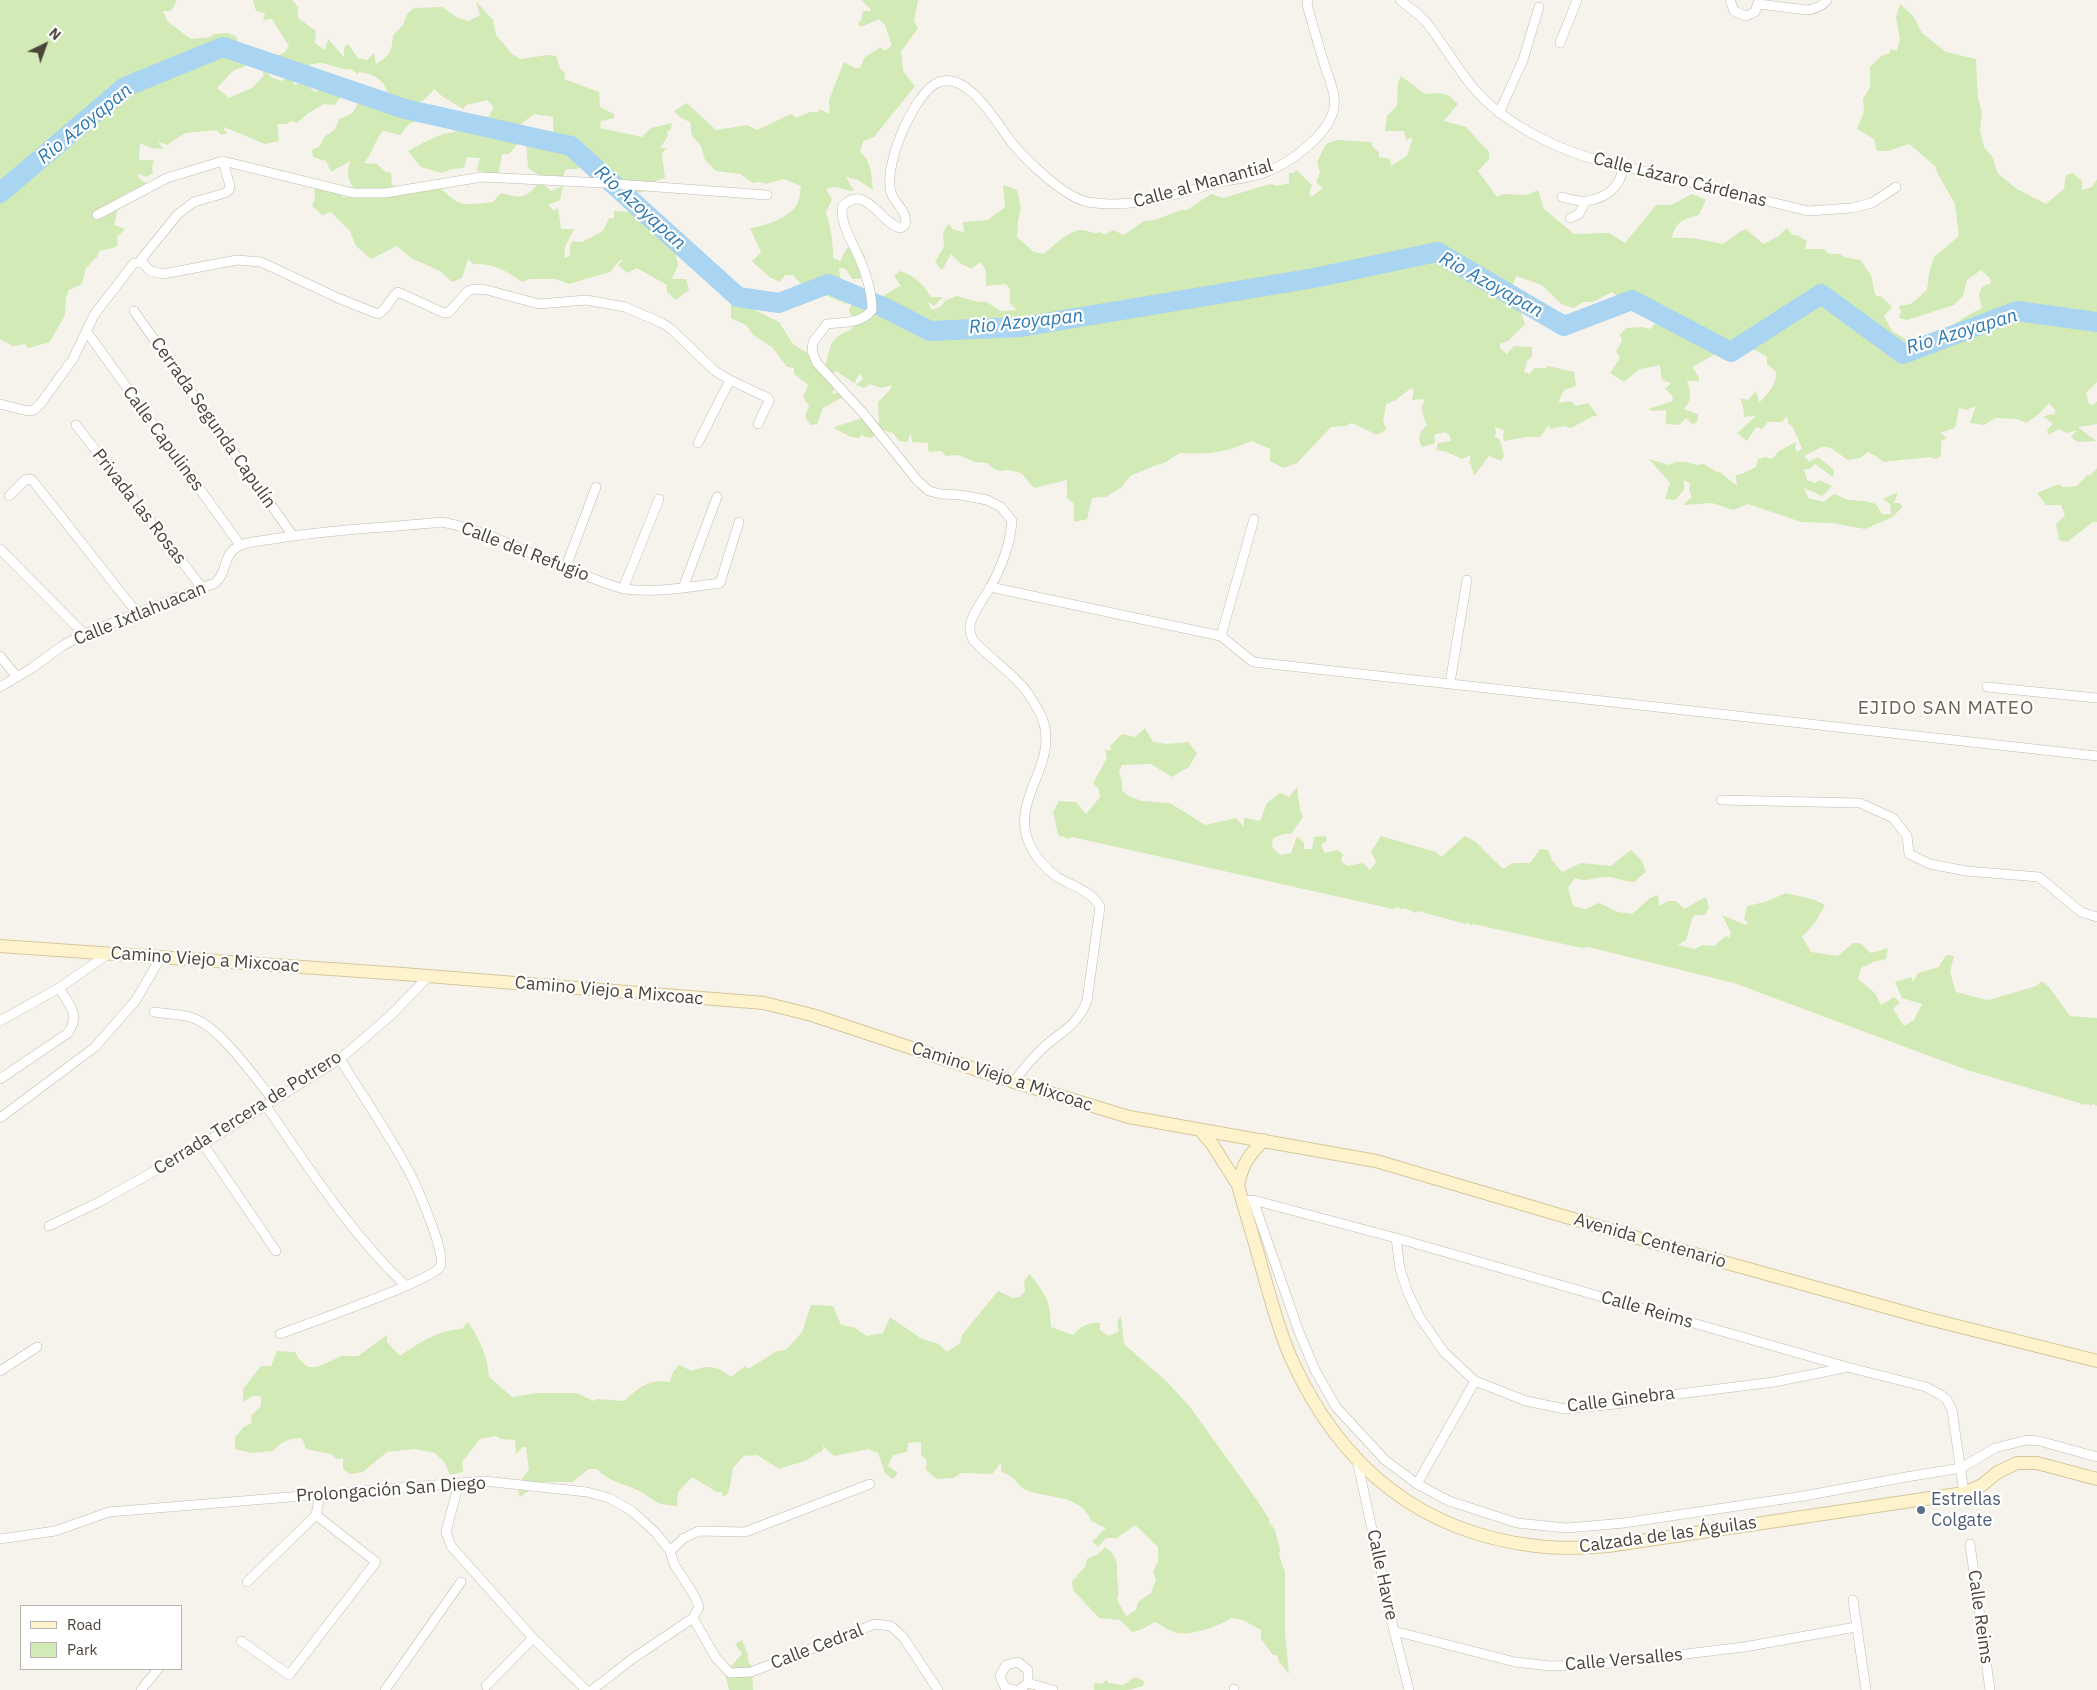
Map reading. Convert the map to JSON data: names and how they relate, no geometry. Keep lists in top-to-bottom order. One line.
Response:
{"streets":{"main road":["Camino Viejo a Mixcoac","Avenida Centenario","Calzada de las Águilas"],"street":["Calle Lázaro Cárdenas","Calle al Manantial","Cerrada Segunda Capulín","Calle Capulines","Privada las Rosas","Calle del Refugio","Calle Ixtlahuacan","Cerrada Tercera de Potrero","Calle Reims","Calle Ginebra","Prolongación San Diego","Calle Havre","Calle Cedral","Calle Versalles"]},"crossings":[["Cerrada Segunda Capulín","Calle del Refugio"],["Calle Capulines","Calle del Refugio"],["Calle Capulines","Calle Ixtlahuacan"],["Privada las Rosas","Calle Ixtlahuacan"],["Calle del Refugio","Calle Ixtlahuacan"],["Camino Viejo a Mixcoac","Cerrada Tercera de Potrero"],["Camino Viejo a Mixcoac","Avenida Centenario"],["Camino Viejo a Mixcoac","Calzada de las Águilas"],["Avenida Centenario","Calzada de las Águilas"],["Calle Reims","Calle Ginebra"],["Calle Reims","Calzada de las Águilas"],["Prolongación San Diego","Calle Cedral"],["Calzada de las Águilas","Calle Havre"],["Calle Havre","Calle Versalles"]],"districts":["EJIDO SAN MATEO"],"water":["Rio Azoyapan"],"places":["Estrellas Colgate"],"legend":["Road","Park"],"north":"top right"}
